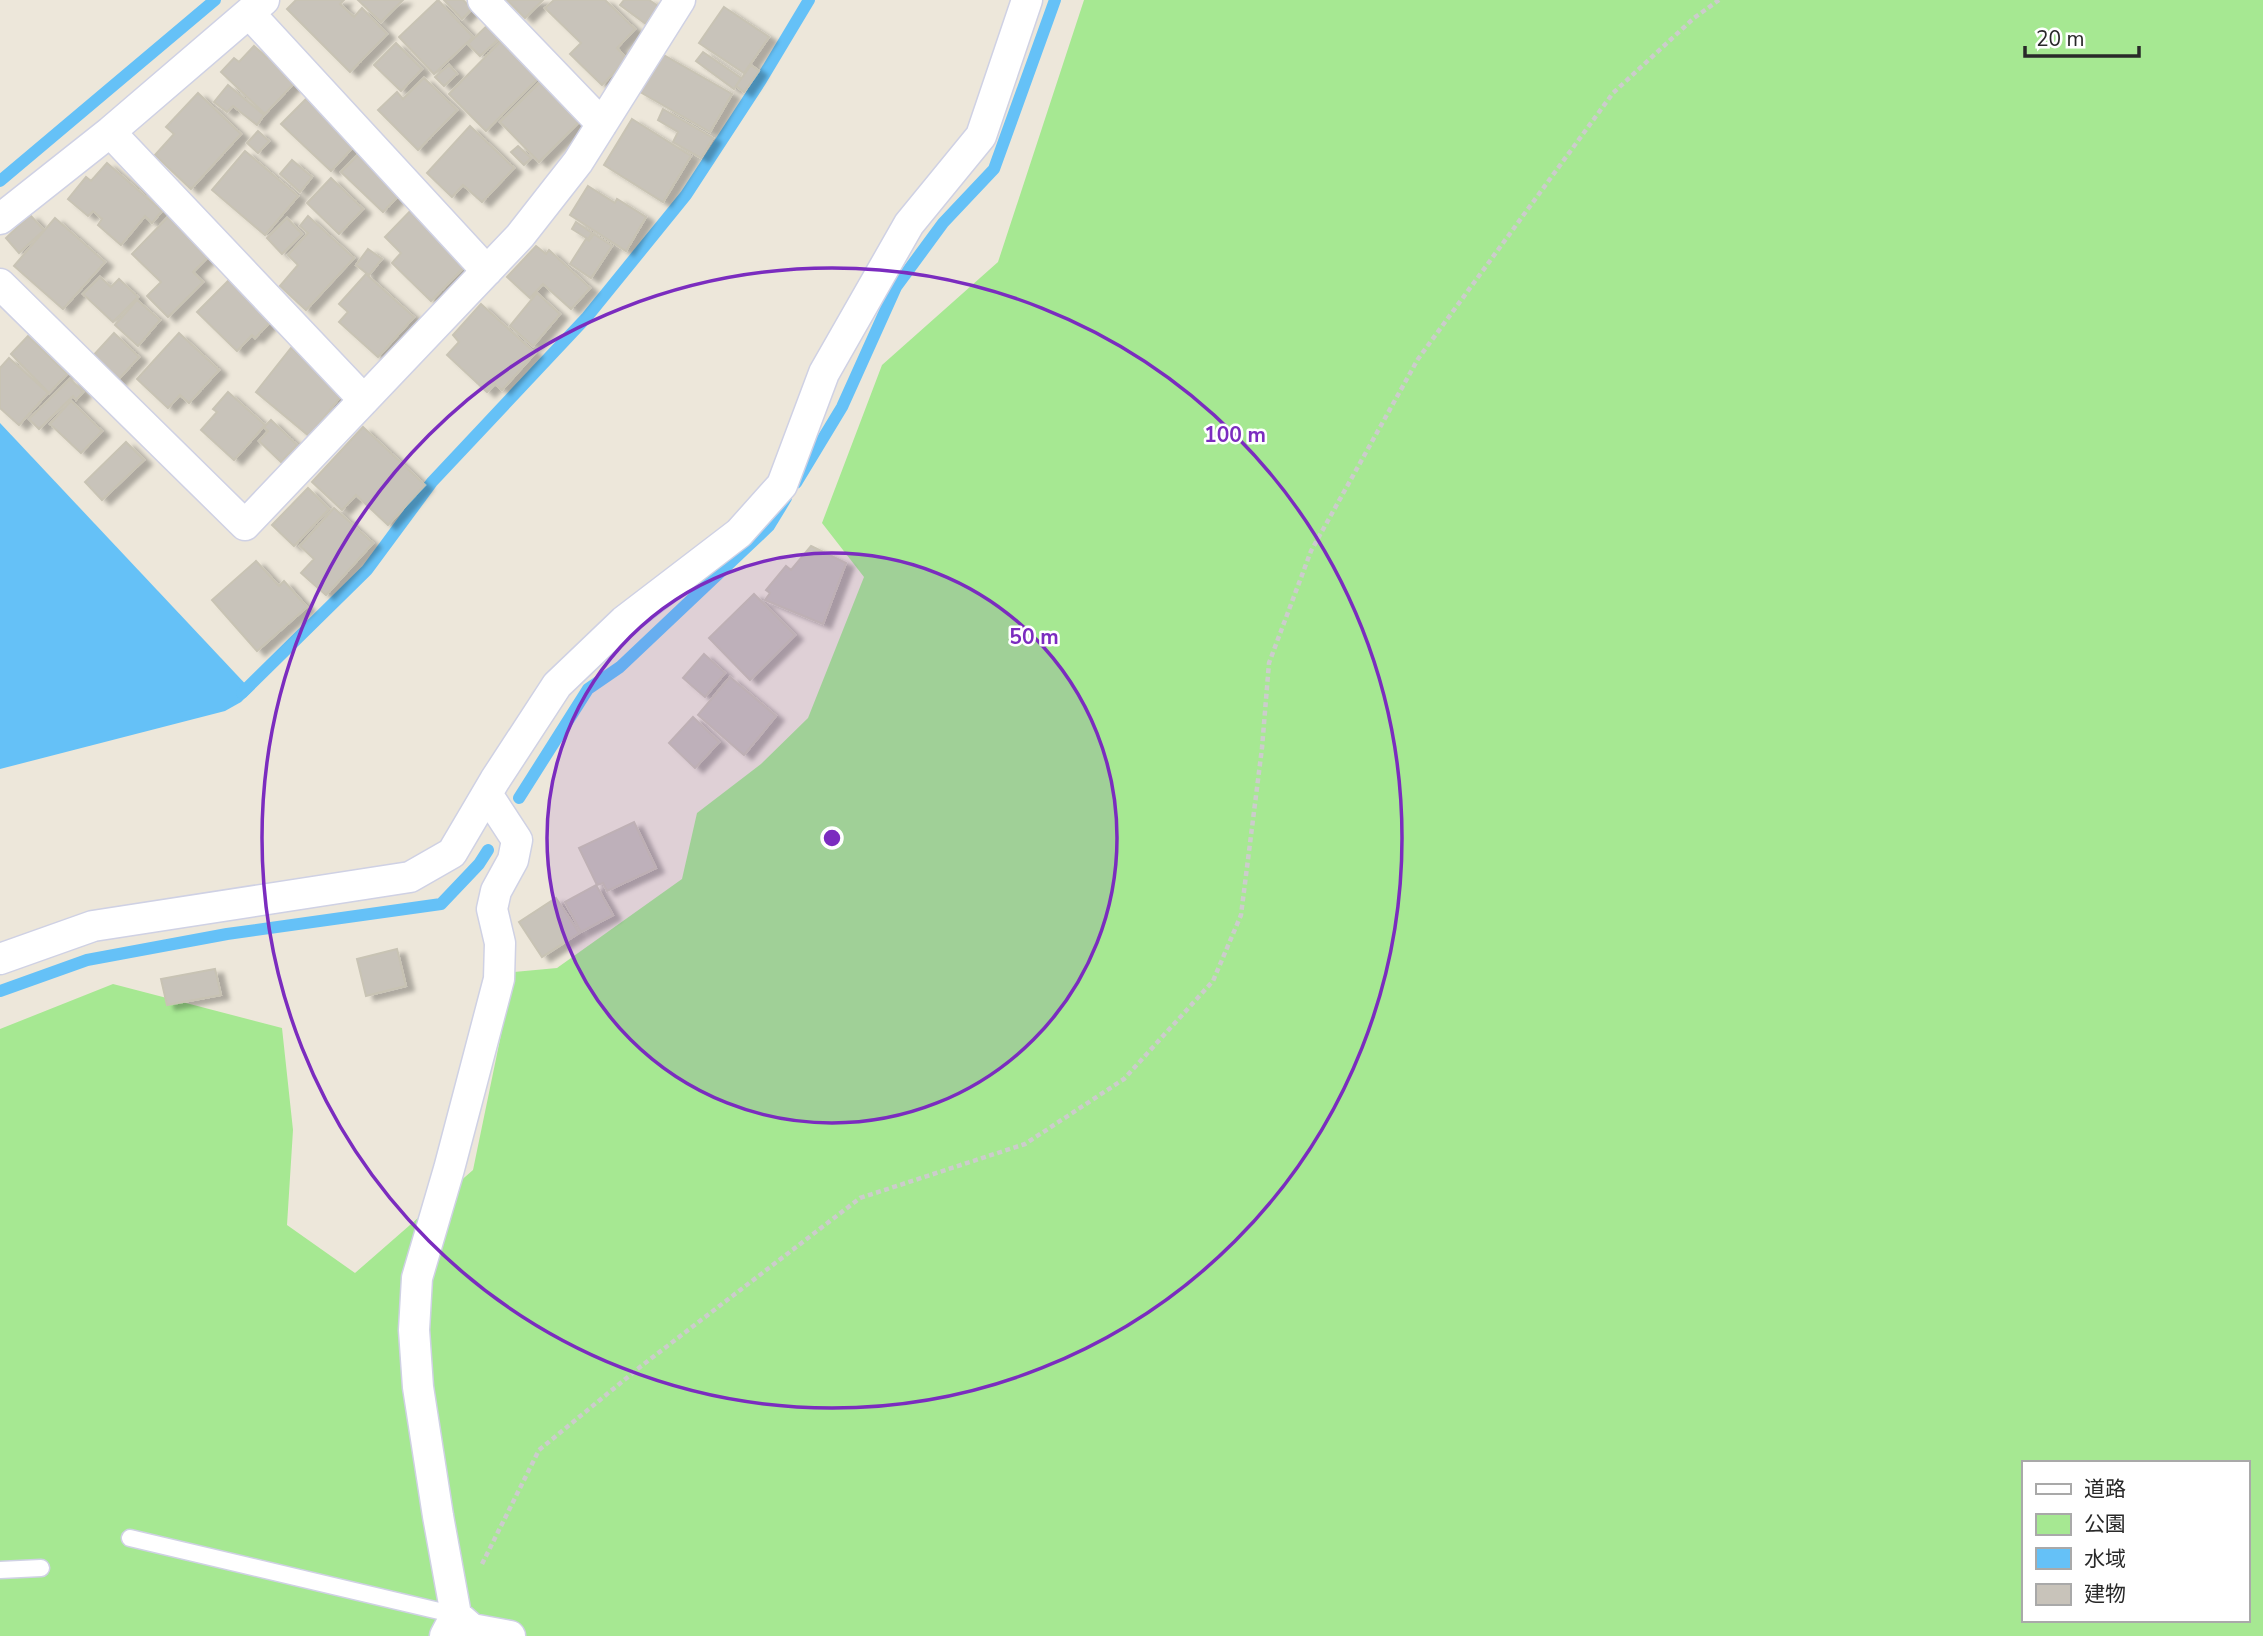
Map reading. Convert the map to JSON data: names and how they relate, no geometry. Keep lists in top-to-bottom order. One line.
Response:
{"legend":["道路","公園","水域","建物"],"scale_bar":"20 m","rings":["100 m","50 m"]}
